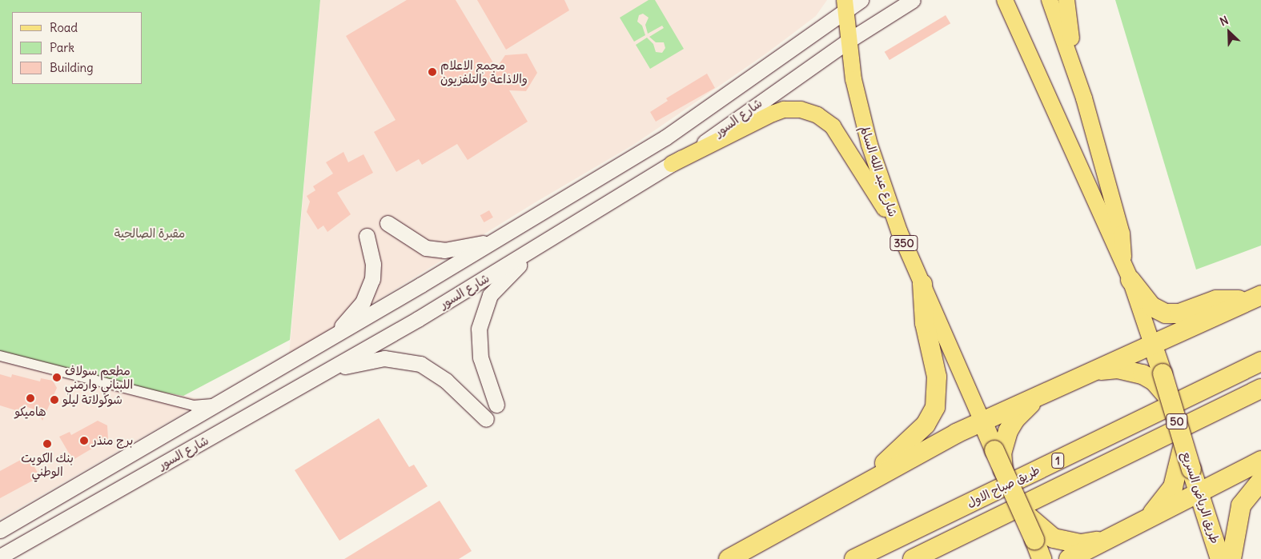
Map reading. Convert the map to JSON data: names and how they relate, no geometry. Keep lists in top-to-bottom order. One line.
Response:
{"streets":{"highway":["350","50","1","طريق صباح الاول","طريق الرياض السريع"],"main road":["شارع السور","شارع عبد الله السالم"]},"crossings":[["شارع السور","شارع عبد الله السالم"],["شارع عبد الله السالم","350"]],"parks":["مقبرة الصالحية"],"places":["مجمع الاعلام والاذاعة والتلفزيون","مطعم سولاف اللبناني وارمني","هاميكو","شوكولاتة ليلو","برج منذر","بنك الكويت الوطني"],"legend":["Road","Park","Building"],"north":"top left"}
